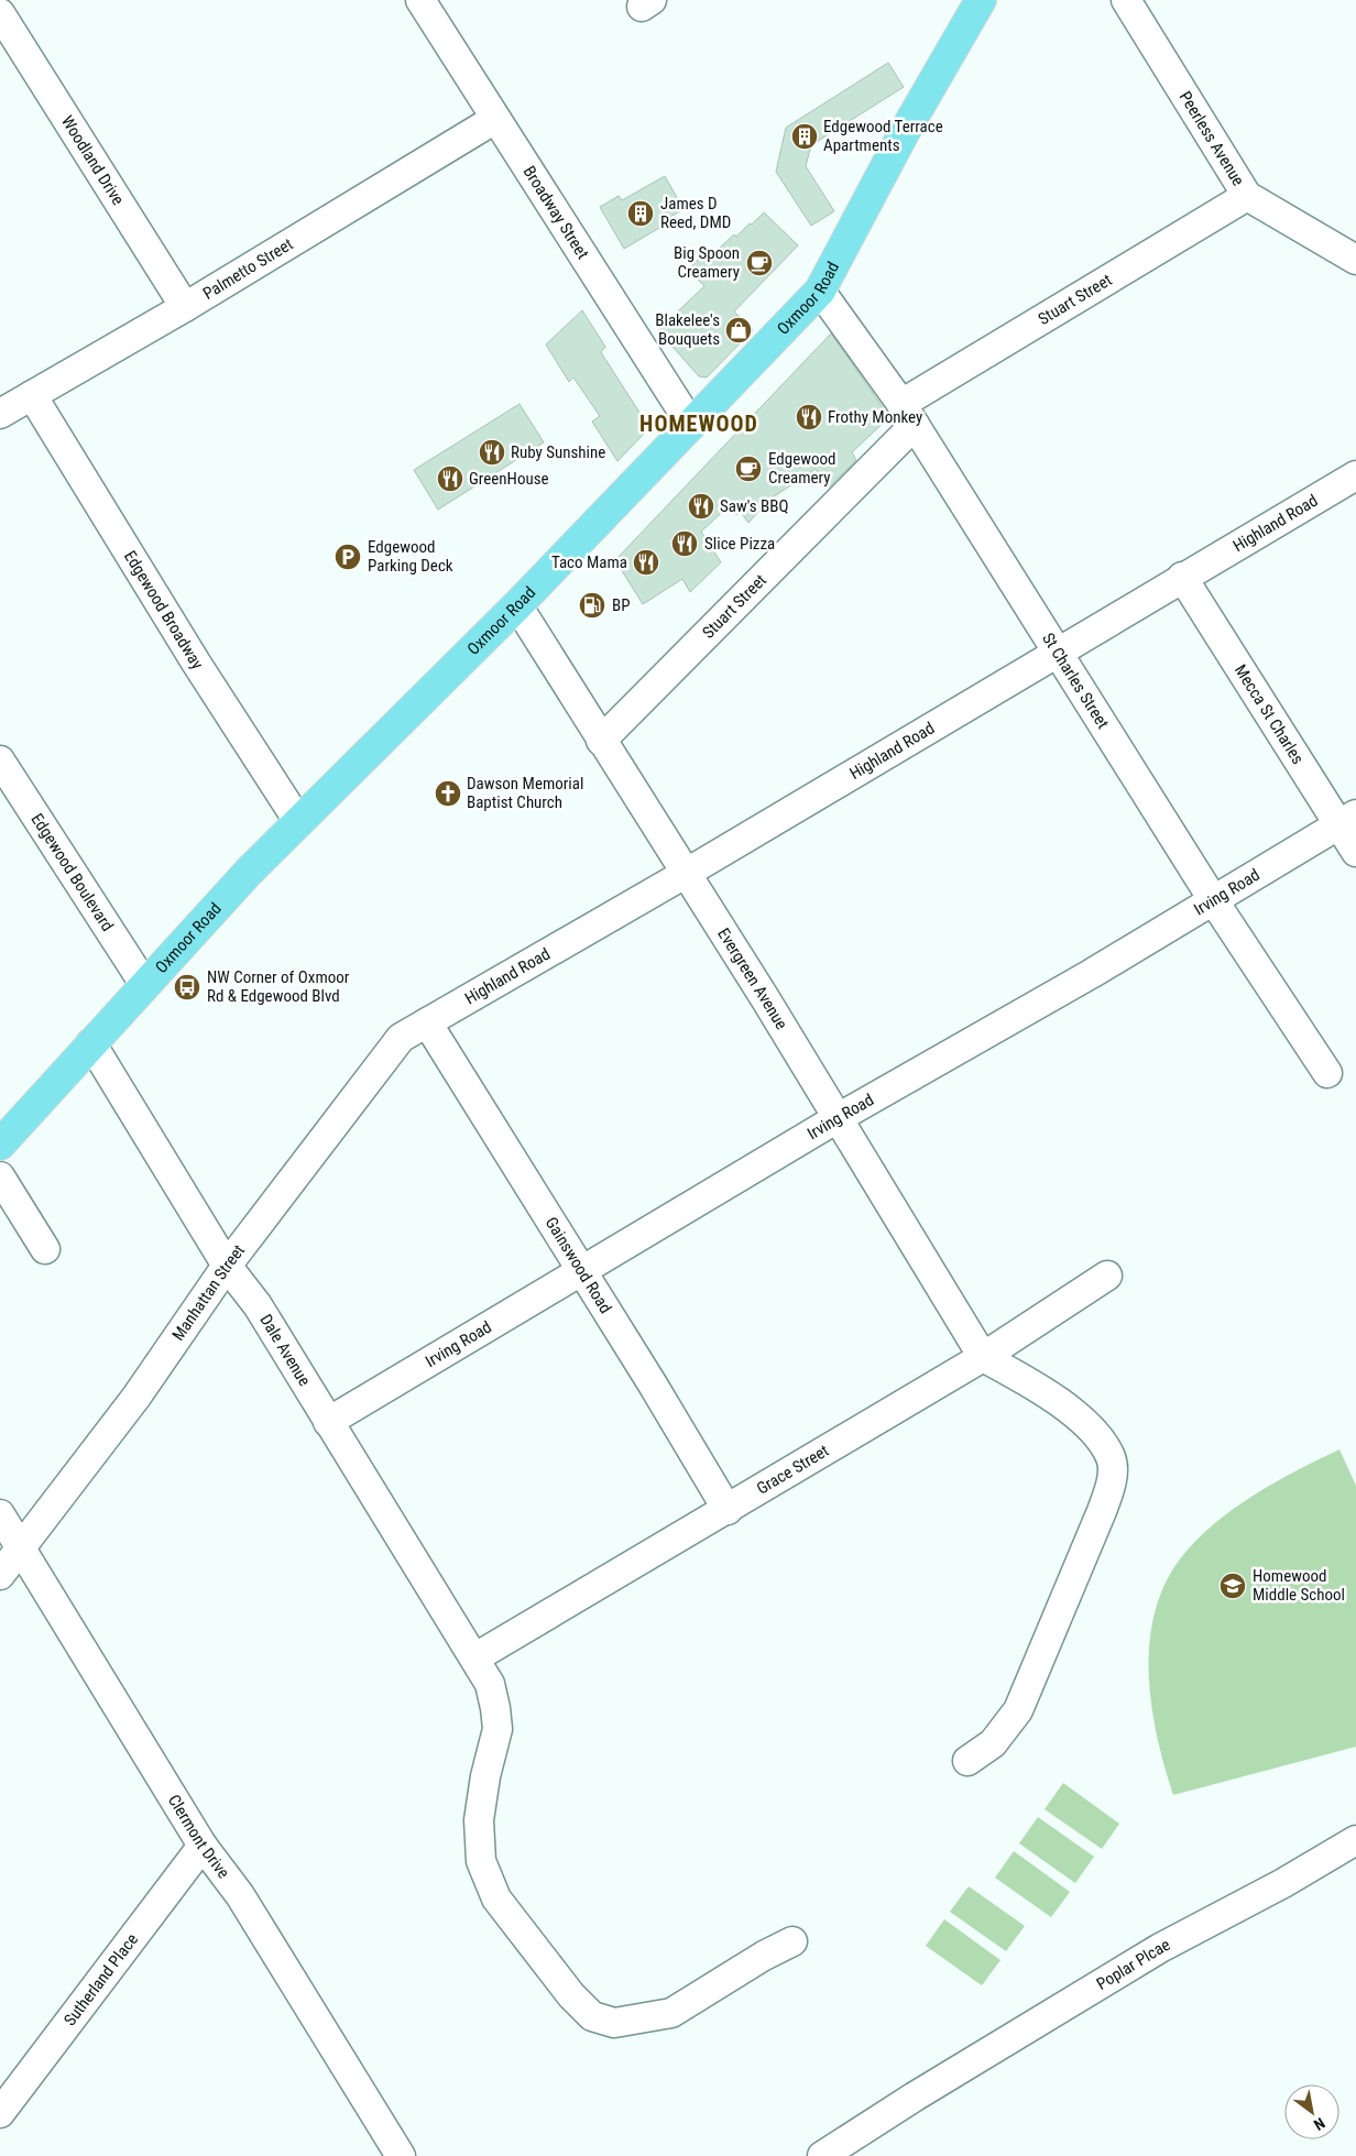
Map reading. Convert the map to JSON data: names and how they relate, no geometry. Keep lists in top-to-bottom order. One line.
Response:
{"streets":{"main road":["Oxmoor Road"],"street":["Peerless Avenue","Woodland Drive","Broadway Street","Palmetto Street","Stuart Street","Highland Road","Edgewood Broadway","St Charles Street","Mecca St Charles","Edgewood Boulevard","Irving Road","Evergreen Avenue","Gainswood Road","Manhattan Street","Dale Avenue","Grace Street","Clermont Drive","Poplar Plcae","Sutherland Place"]},"crossings":[["Peerless Avenue","Stuart Street"],["Woodland Drive","Palmetto Street"],["Broadway Street","Palmetto Street"],["Broadway Street","Oxmoor Road"],["Palmetto Street","Edgewood Broadway"],["Oxmoor Road","Edgewood Broadway"],["Oxmoor Road","St Charles Street"],["Oxmoor Road","Edgewood Boulevard"],["Oxmoor Road","Evergreen Avenue"],["Oxmoor Road","Dale Avenue"],["Stuart Street","St Charles Street"],["Stuart Street","Evergreen Avenue"],["Highland Road","St Charles Street"],["Highland Road","Mecca St Charles"],["Highland Road","Evergreen Avenue"],["Highland Road","Gainswood Road"],["Highland Road","Manhattan Street"],["St Charles Street","Irving Road"],["Mecca St Charles","Irving Road"],["Irving Road","Evergreen Avenue"],["Irving Road","Gainswood Road"],["Irving Road","Dale Avenue"],["Evergreen Avenue","Grace Street"],["Gainswood Road","Manhattan Street"],["Gainswood Road","Grace Street"],["Manhattan Street","Dale Avenue"],["Manhattan Street","Clermont Drive"],["Dale Avenue","Grace Street"],["Clermont Drive","Sutherland Place"]],"districts":["HOMEWOOD"],"places":{"building":["Edgewood Terrace Apartments","James D Reed, DMD"],"cafe":["Big Spoon Creamery","Edgewood Creamery"],"shop":["Blakelee's Bouquets"],"restaurant":["Frothy Monkey","Ruby Sunshine","GreenHouse","Saw's BBQ","Slice Pizza","Taco Mama"],"parking":["Edgewood Parking Deck"],"fuel station":["BP"],"church":["Dawson Memorial Baptist Church"],"bus stop":["NW Corner of Oxmoor Rd & Edgewood Blvd"],"school or university":["Homewood Middle School"]},"north":"bottom right"}
